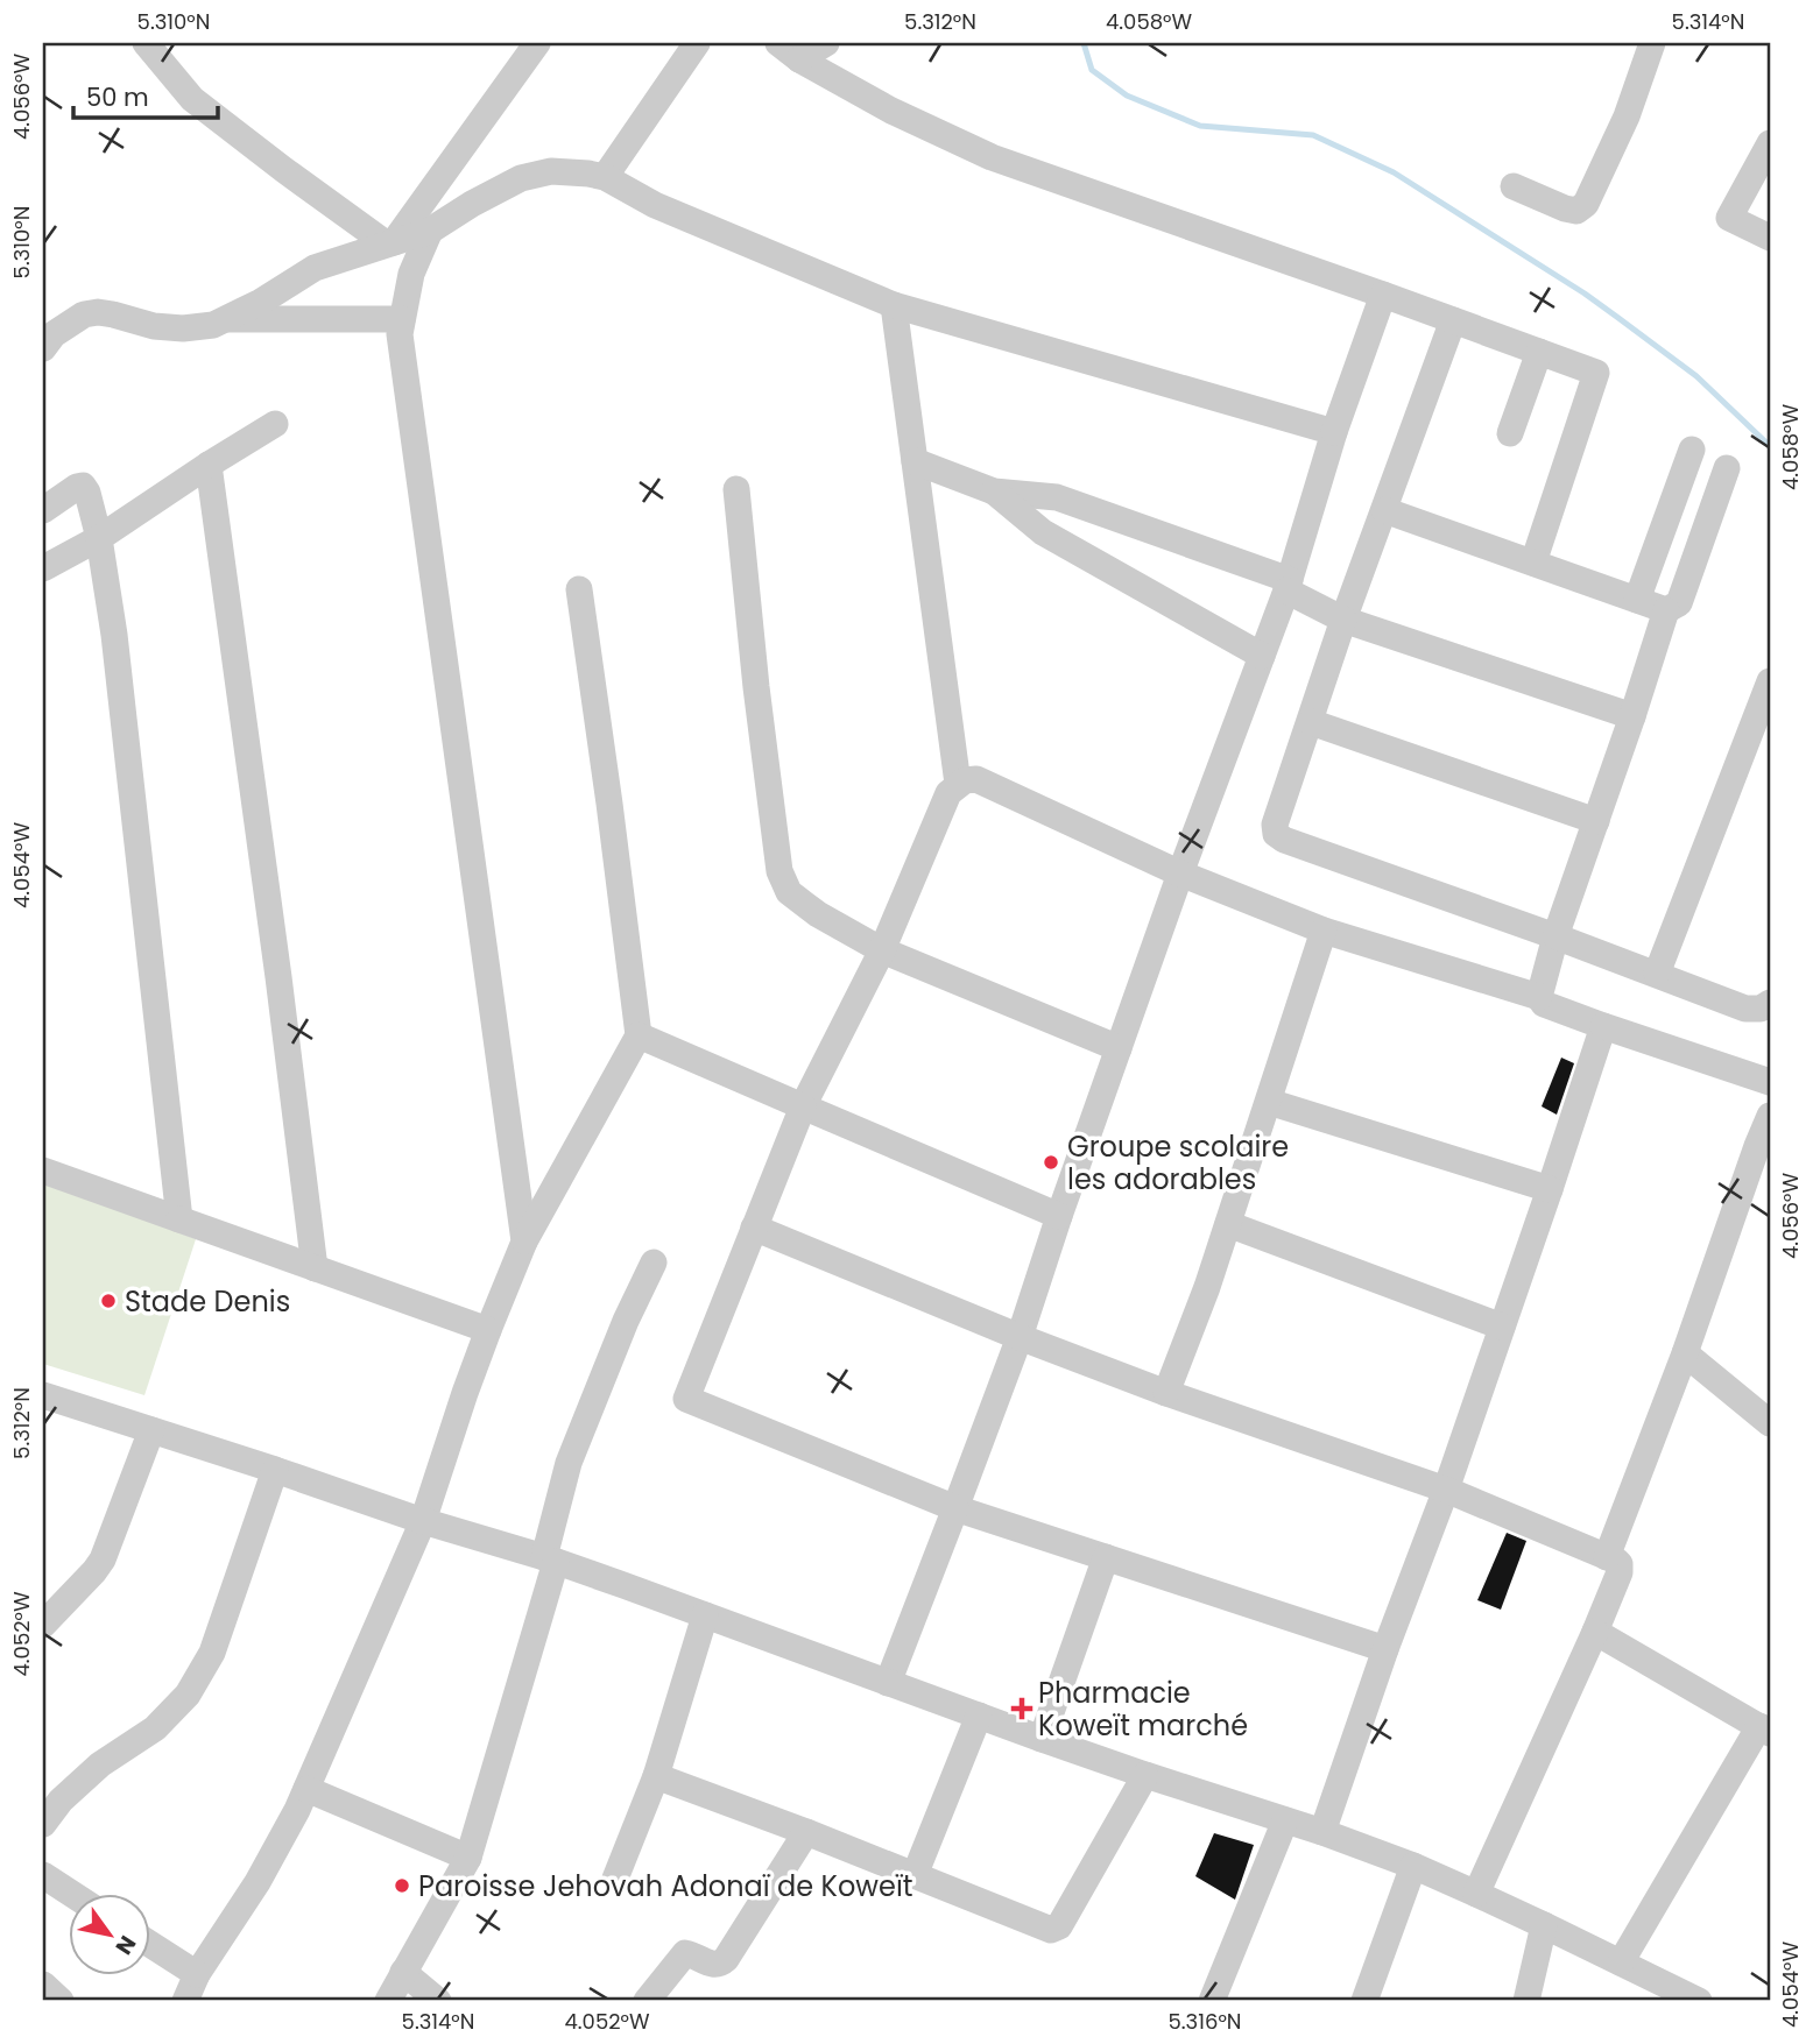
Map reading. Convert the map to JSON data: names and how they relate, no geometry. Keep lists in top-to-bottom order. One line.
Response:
{"places":{"other":["Groupe scolaire les adorables","Stade Denis","Paroisse Jehovah Adonaï de Koweït"],"health":["Pharmacie Koweït marché"]},"scale_bar":"50 m","north":"bottom right","coordinates":["5.310°N","5.312°N","4.058°W","5.314°N","4.056°W","4.054°W","4.052°W","5.316°N"]}
